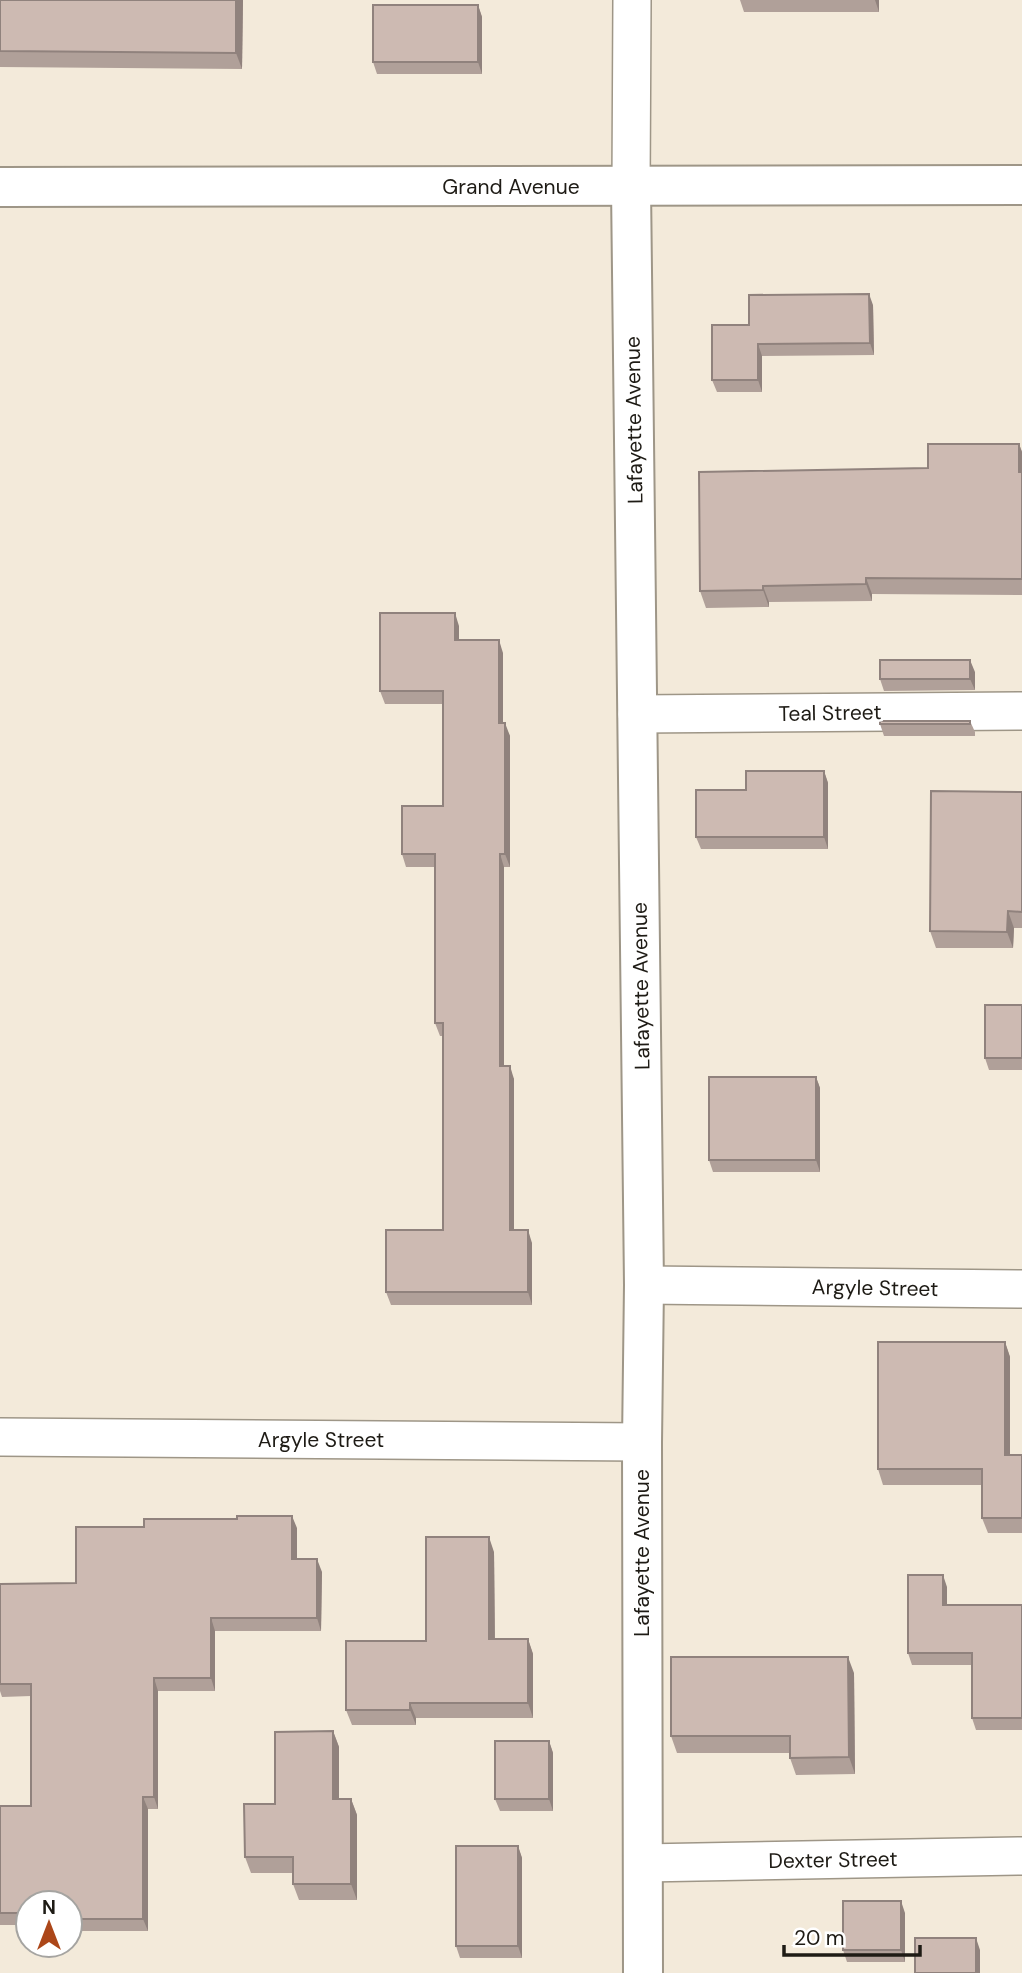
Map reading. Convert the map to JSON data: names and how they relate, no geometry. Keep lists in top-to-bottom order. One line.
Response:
{"streets":{"street":["Grand Avenue","Lafayette Avenue","Teal Street","Argyle Street","Dexter Street"]},"crossings":[["Grand Avenue","Lafayette Avenue"],["Lafayette Avenue","Teal Street"],["Lafayette Avenue","Argyle Street"],["Lafayette Avenue","Dexter Street"]],"scale_bar":"20 m","north":"top"}
